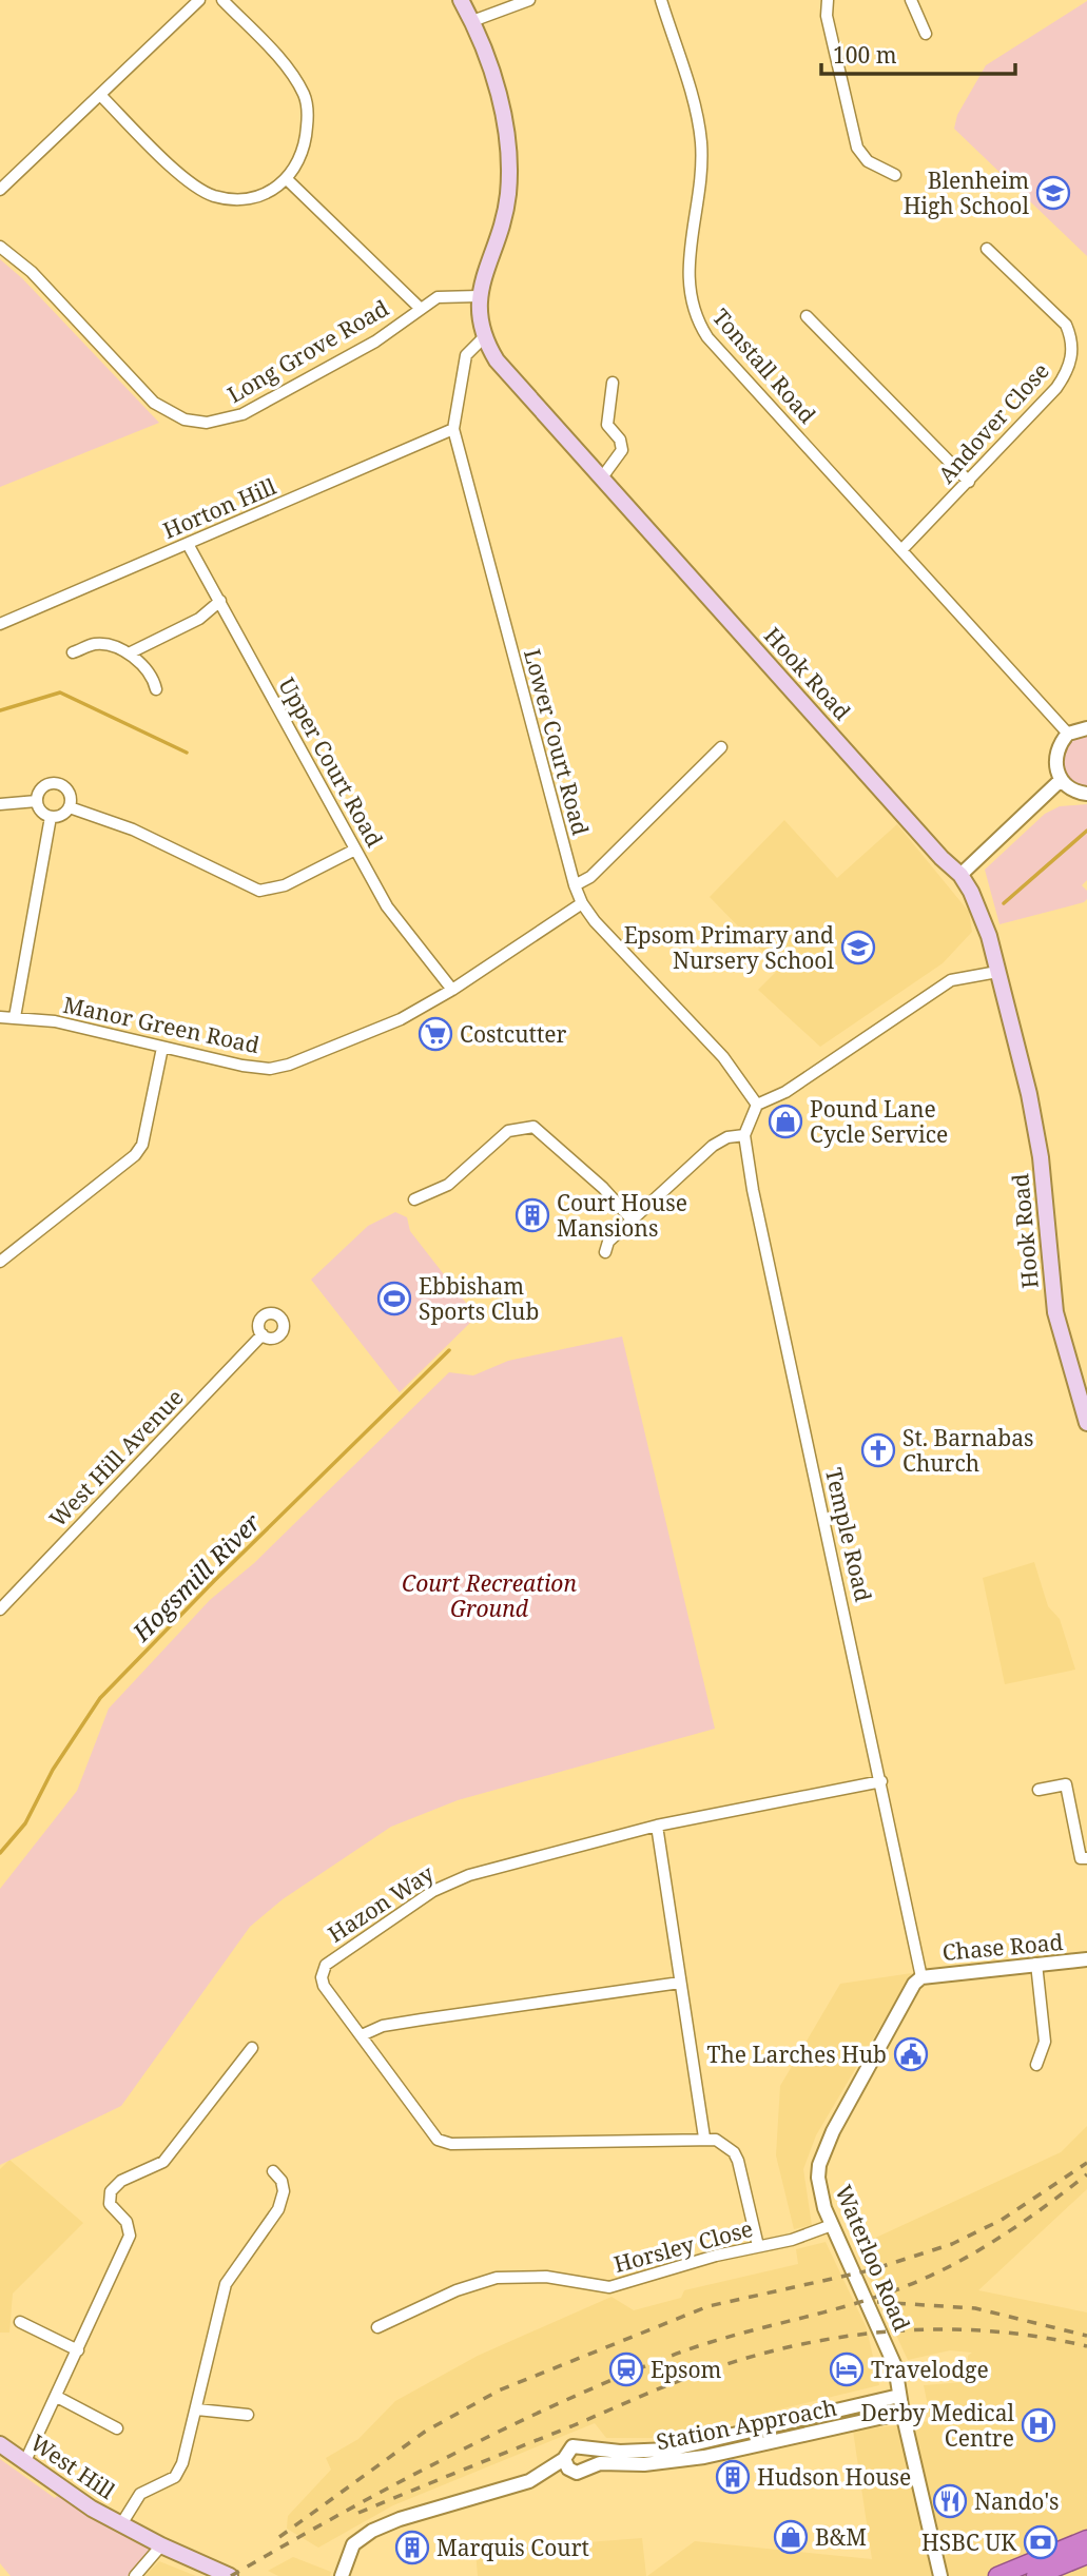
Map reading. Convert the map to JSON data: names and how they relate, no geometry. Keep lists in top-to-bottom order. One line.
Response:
{"streets":{"main road":["Hook Road","West Hill"],"street":["Long Grove Road","Tonstall Road","Andover Close","Horton Hill","Lower Court Road","Upper Court Road","Manor Green Road","West Hill Avenue","Temple Road","Hazon Way","Chase Road","Horsley Close","Waterloo Road","Station Approach"]},"crossings":[["Long Grove Road","Hook Road"],["Tonstall Road","Andover Close"],["Horton Hill","Lower Court Road"],["Horton Hill","Upper Court Road"],["Hook Road","Lower Court Road"],["Lower Court Road","Manor Green Road"],["Upper Court Road","Manor Green Road"],["Temple Road","Hazon Way"],["Temple Road","Chase Road"],["Temple Road","Waterloo Road"],["Chase Road","Waterloo Road"],["Horsley Close","Waterloo Road"],["Waterloo Road","Station Approach"]],"water":["Hogsmill River"],"parks":["Court Recreation Ground"],"places":{"school or university":["Blenheim High School","Epsom Primary and Nursery School"],"supermarket":["Costcutter"],"shop":["Pound Lane Cycle Service","B&M"],"building":["Court House Mansions","Hudson House","Marquis Court"],"sports":["Ebbisham Sports Club"],"church":["St. Barnabas Church"],"public building":["The Larches Hub"],"station":["Epsom"],"hotel":["Travelodge"],"hospital":["Derby Medical Centre"],"restaurant":["Nando's"],"bank":["HSBC UK"]},"scale_bar":"100 m"}
